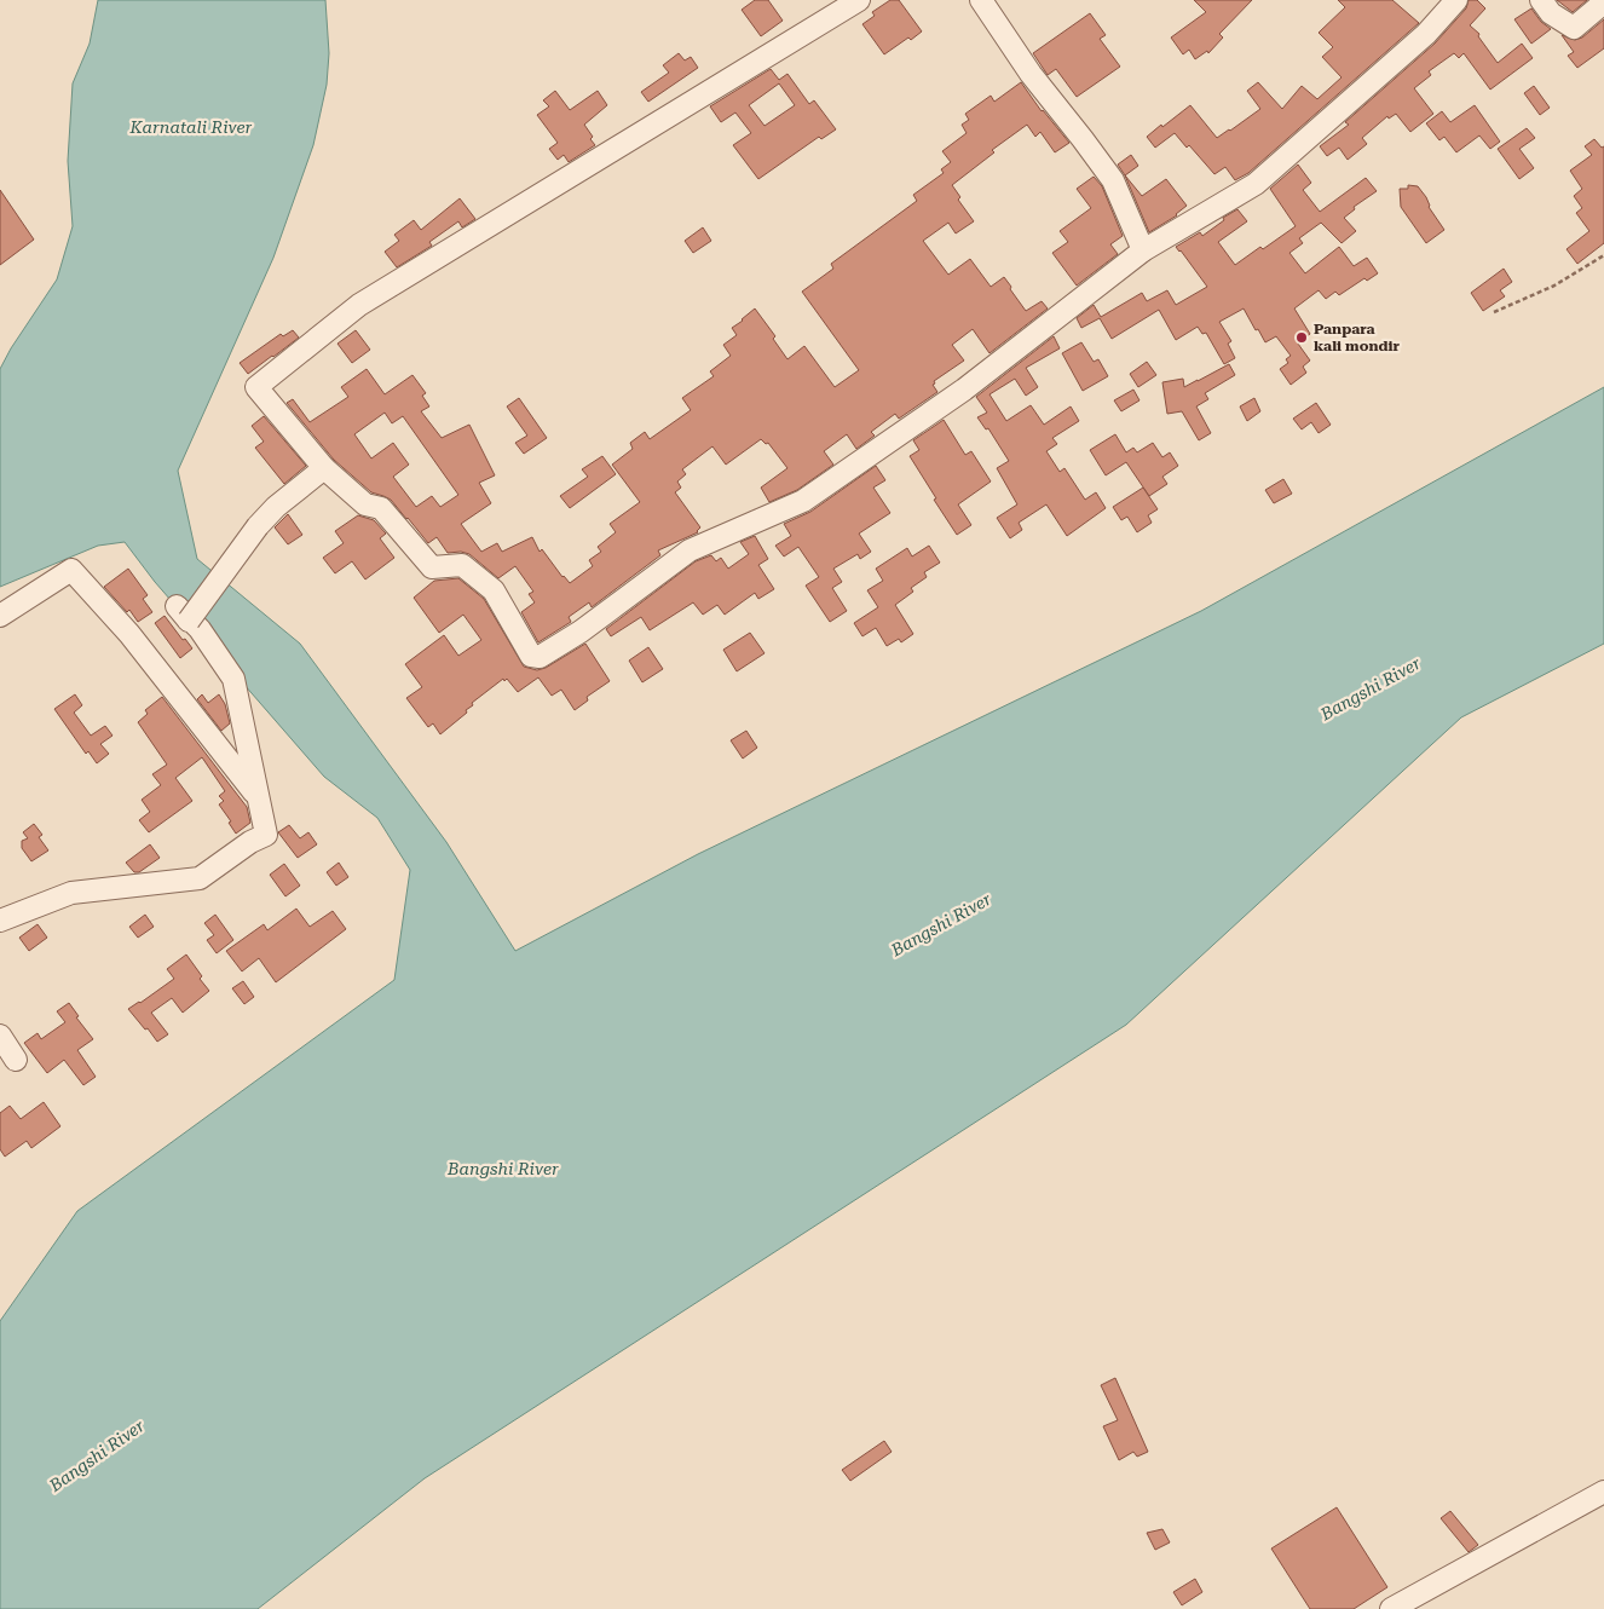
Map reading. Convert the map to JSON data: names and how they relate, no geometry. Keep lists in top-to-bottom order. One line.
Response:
{"water":["Karnatali River","Bangshi River"],"places":["Panpara kali mondir"]}
